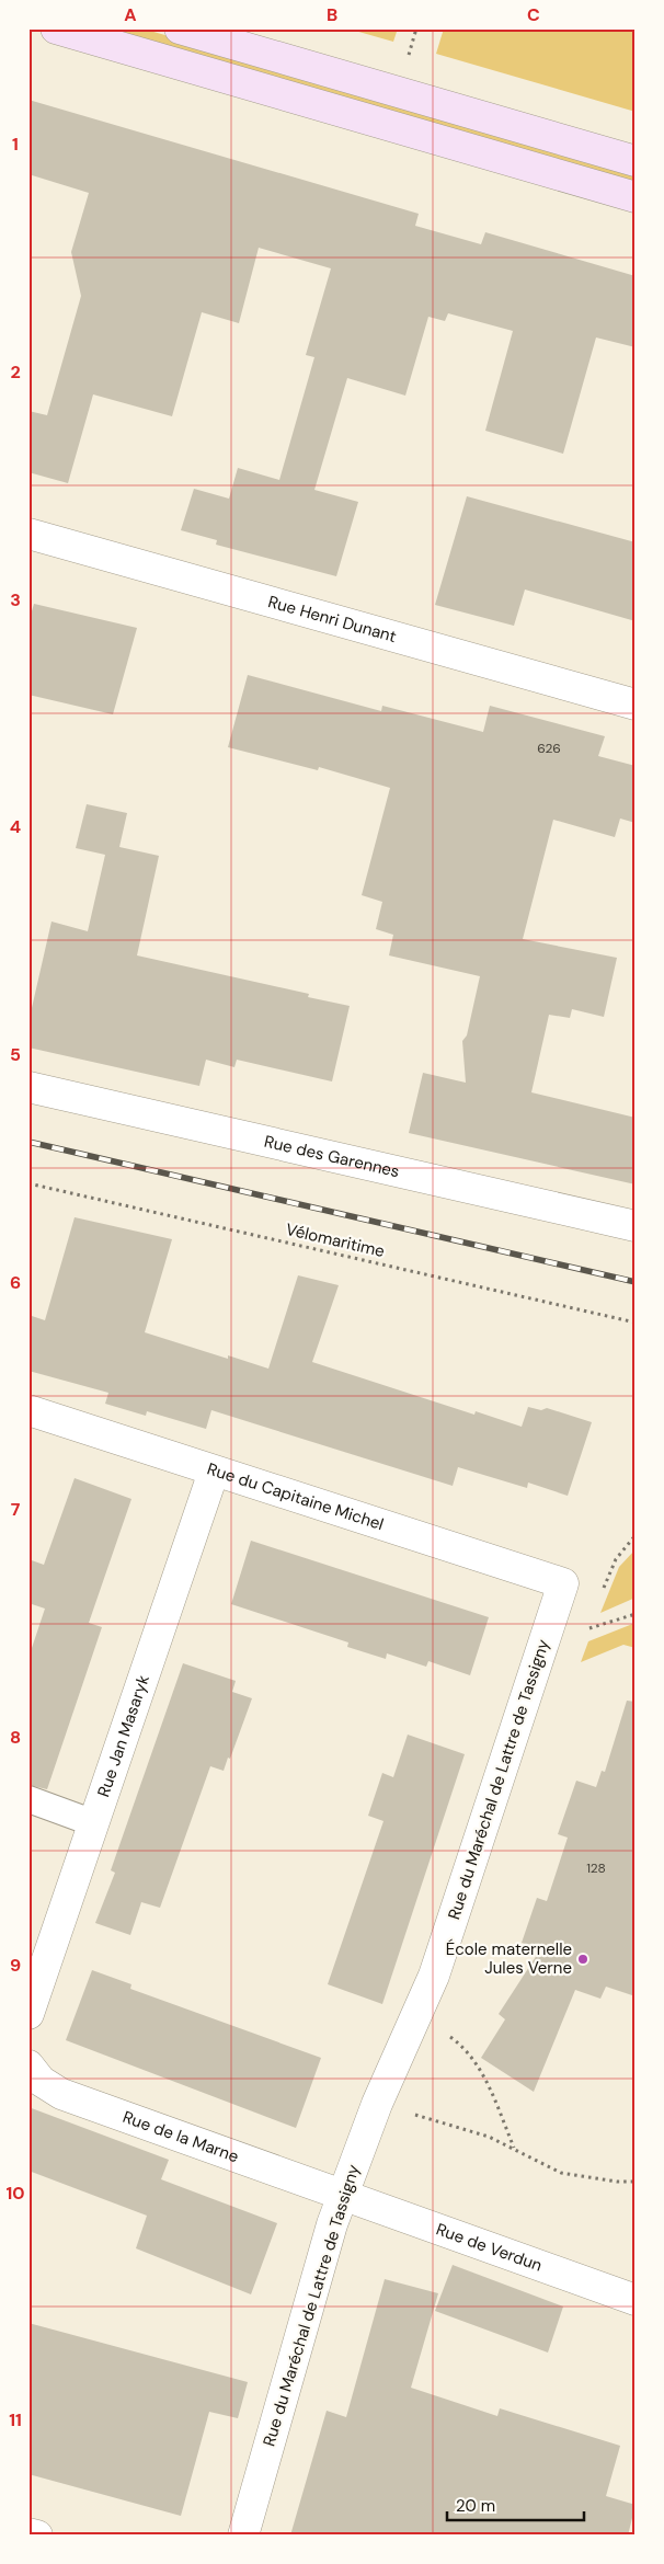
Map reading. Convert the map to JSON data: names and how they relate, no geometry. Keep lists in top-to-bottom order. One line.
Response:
{"streets":{"street":["Rue Henri Dunant","Rue des Garennes","Rue du Capitaine Michel","Rue Jan Masaryk","Rue du Maréchal de Lattre de Tassigny","Rue de la Marne","Rue de Verdun"],"path":["Vélomaritime"]},"crossings":[["Rue du Capitaine Michel","Rue Jan Masaryk"],["Rue du Capitaine Michel","Rue du Maréchal de Lattre de Tassigny"],["Rue du Maréchal de Lattre de Tassigny","Rue de la Marne"],["Rue du Maréchal de Lattre de Tassigny","Rue de Verdun"],["Rue de la Marne","Rue de Verdun"]],"places":["École maternelle Jules Verne"],"house_numbers":["626","128"],"scale_bar":"20 m","grid":{"columns":["A","B","C"],"rows":["1","2","3","4","5","6","7","8","9","10","11"]}}
